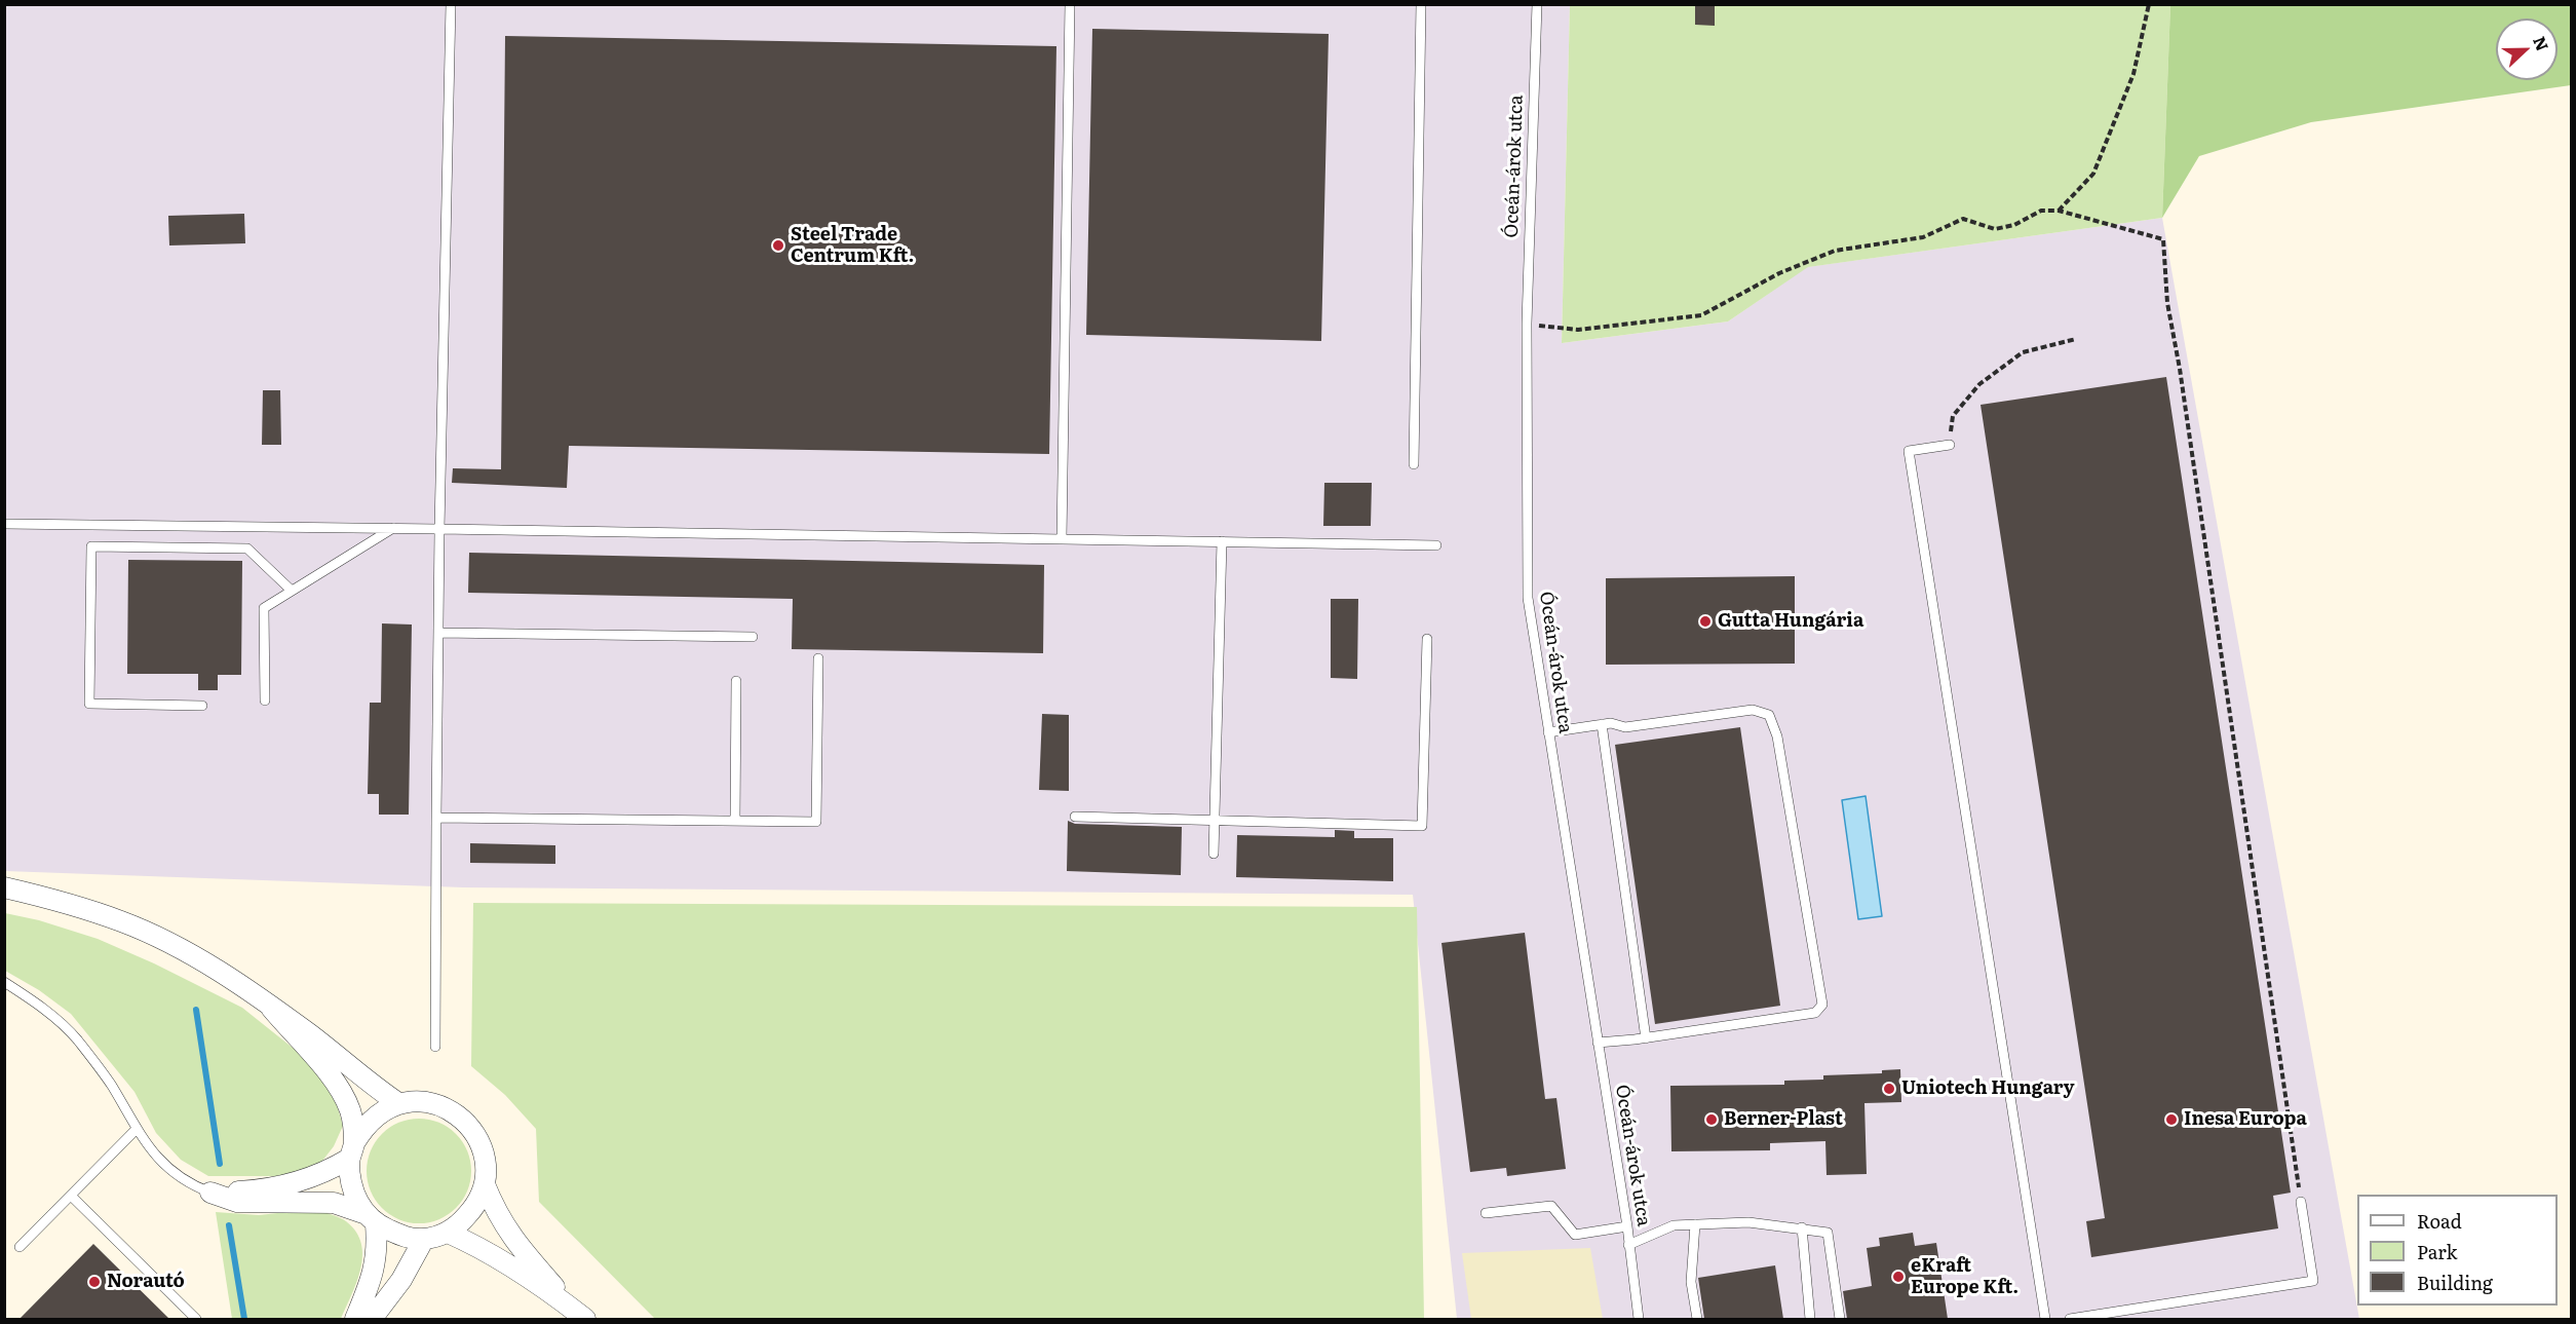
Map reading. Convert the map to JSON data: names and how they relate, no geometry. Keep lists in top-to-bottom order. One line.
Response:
{"streets":{"lane":["Óceán-árok utca"]},"places":["Steel Trade Centrum Kft.","Gutta Hungária","Uniotech Hungary","Berner-Plast","Inesa Europa","eKraft Europe Kft.","Norautó"],"legend":["Road","Park","Building"],"north":"right"}
